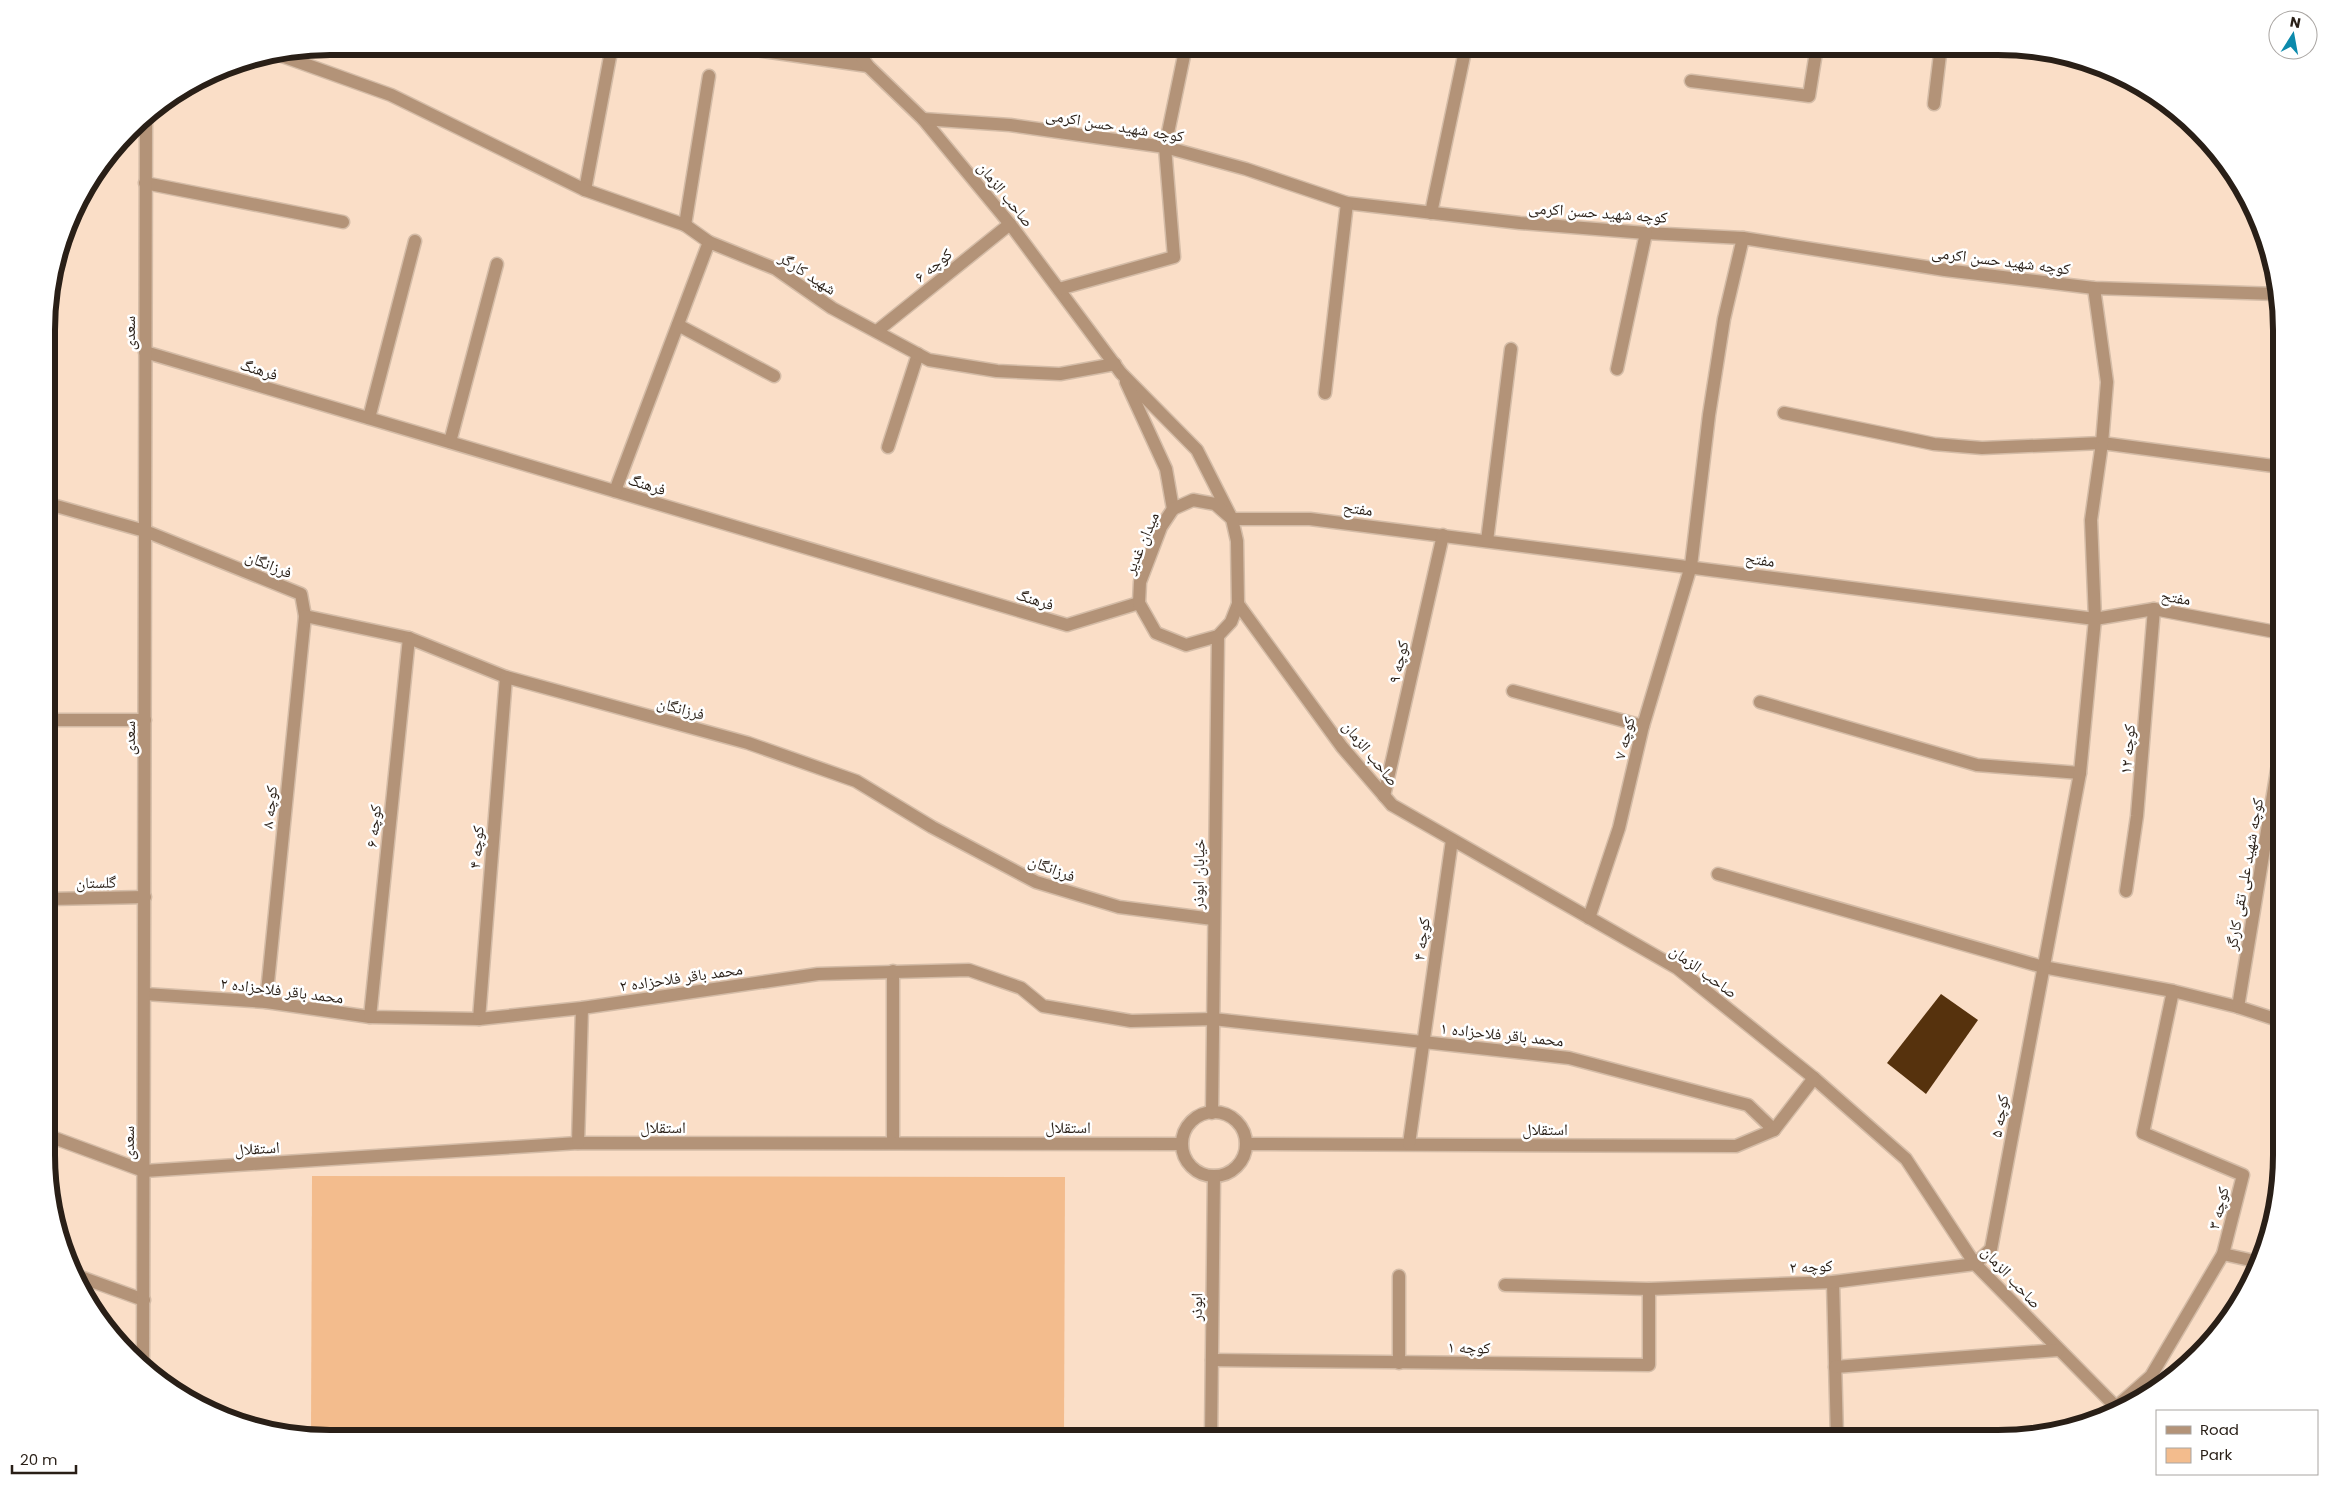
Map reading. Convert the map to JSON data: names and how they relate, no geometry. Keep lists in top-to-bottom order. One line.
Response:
{"streets":{"street":["کوچه شهید حسن اکرمی","صاحب الزمان","کوچه ۶","شهید کارگر","سعدی","فرهنگ","مفتح","میدان غدیر","فرزانگان","کوچه ۹","کوچه ۷","کوچه ۱۲","کوچه ۸","کوچه ۴","خیابان ابوذر","کوچه شهید علی تقی کارگر","گلستان","محمد باقر فلاحزاده ۲","محمد باقر فلاحزاده ۱","کوچه ۵","استقلال","کوچه ۳","کوچه ۲","ابوذر","کوچه ۱"]},"crossings":[["کوچه شهید حسن اکرمی","صاحب الزمان"],["کوچه شهید حسن اکرمی","کوچه ۷"],["کوچه شهید حسن اکرمی","کوچه ۵"],["صاحب الزمان","کوچه ۶"],["صاحب الزمان","شهید کارگر"],["صاحب الزمان","فرهنگ"],["صاحب الزمان","مفتح"],["صاحب الزمان","میدان غدیر"],["صاحب الزمان","کوچه ۹"],["صاحب الزمان","کوچه ۷"],["صاحب الزمان","کوچه ۴"],["صاحب الزمان","خیابان ابوذر"],["صاحب الزمان","کوچه ۵"],["صاحب الزمان","استقلال"],["صاحب الزمان","کوچه ۲"],["کوچه ۶","شهید کارگر"],["کوچه ۶","فرزانگان"],["کوچه ۶","محمد باقر فلاحزاده ۲"],["سعدی","فرهنگ"],["سعدی","فرزانگان"],["سعدی","گلستان"],["سعدی","محمد باقر فلاحزاده ۲"],["سعدی","استقلال"],["فرهنگ","مفتح"],["فرهنگ","میدان غدیر"],["فرهنگ","خیابان ابوذر"],["مفتح","میدان غدیر"],["مفتح","کوچه ۹"],["مفتح","کوچه ۷"],["مفتح","کوچه ۱۲"],["مفتح","خیابان ابوذر"],["مفتح","کوچه ۵"],["میدان غدیر","خیابان ابوذر"],["فرزانگان","کوچه ۸"],["فرزانگان","کوچه ۴"],["فرزانگان","خیابان ابوذر"],["کوچه ۸","محمد باقر فلاحزاده ۲"],["کوچه ۴","محمد باقر فلاحزاده ۲"],["کوچه ۴","محمد باقر فلاحزاده ۱"],["کوچه ۴","استقلال"],["خیابان ابوذر","محمد باقر فلاحزاده ۲"],["خیابان ابوذر","محمد باقر فلاحزاده ۱"],["خیابان ابوذر","استقلال"],["خیابان ابوذر","ابوذر"],["محمد باقر فلاحزاده ۲","محمد باقر فلاحزاده ۱"],["محمد باقر فلاحزاده ۱","استقلال"],["کوچه ۵","کوچه ۲"],["استقلال","ابوذر"],["کوچه ۲","کوچه ۱"],["ابوذر","کوچه ۱"]],"legend":["Road","Park"],"scale_bar":"20 m","north":"top"}
